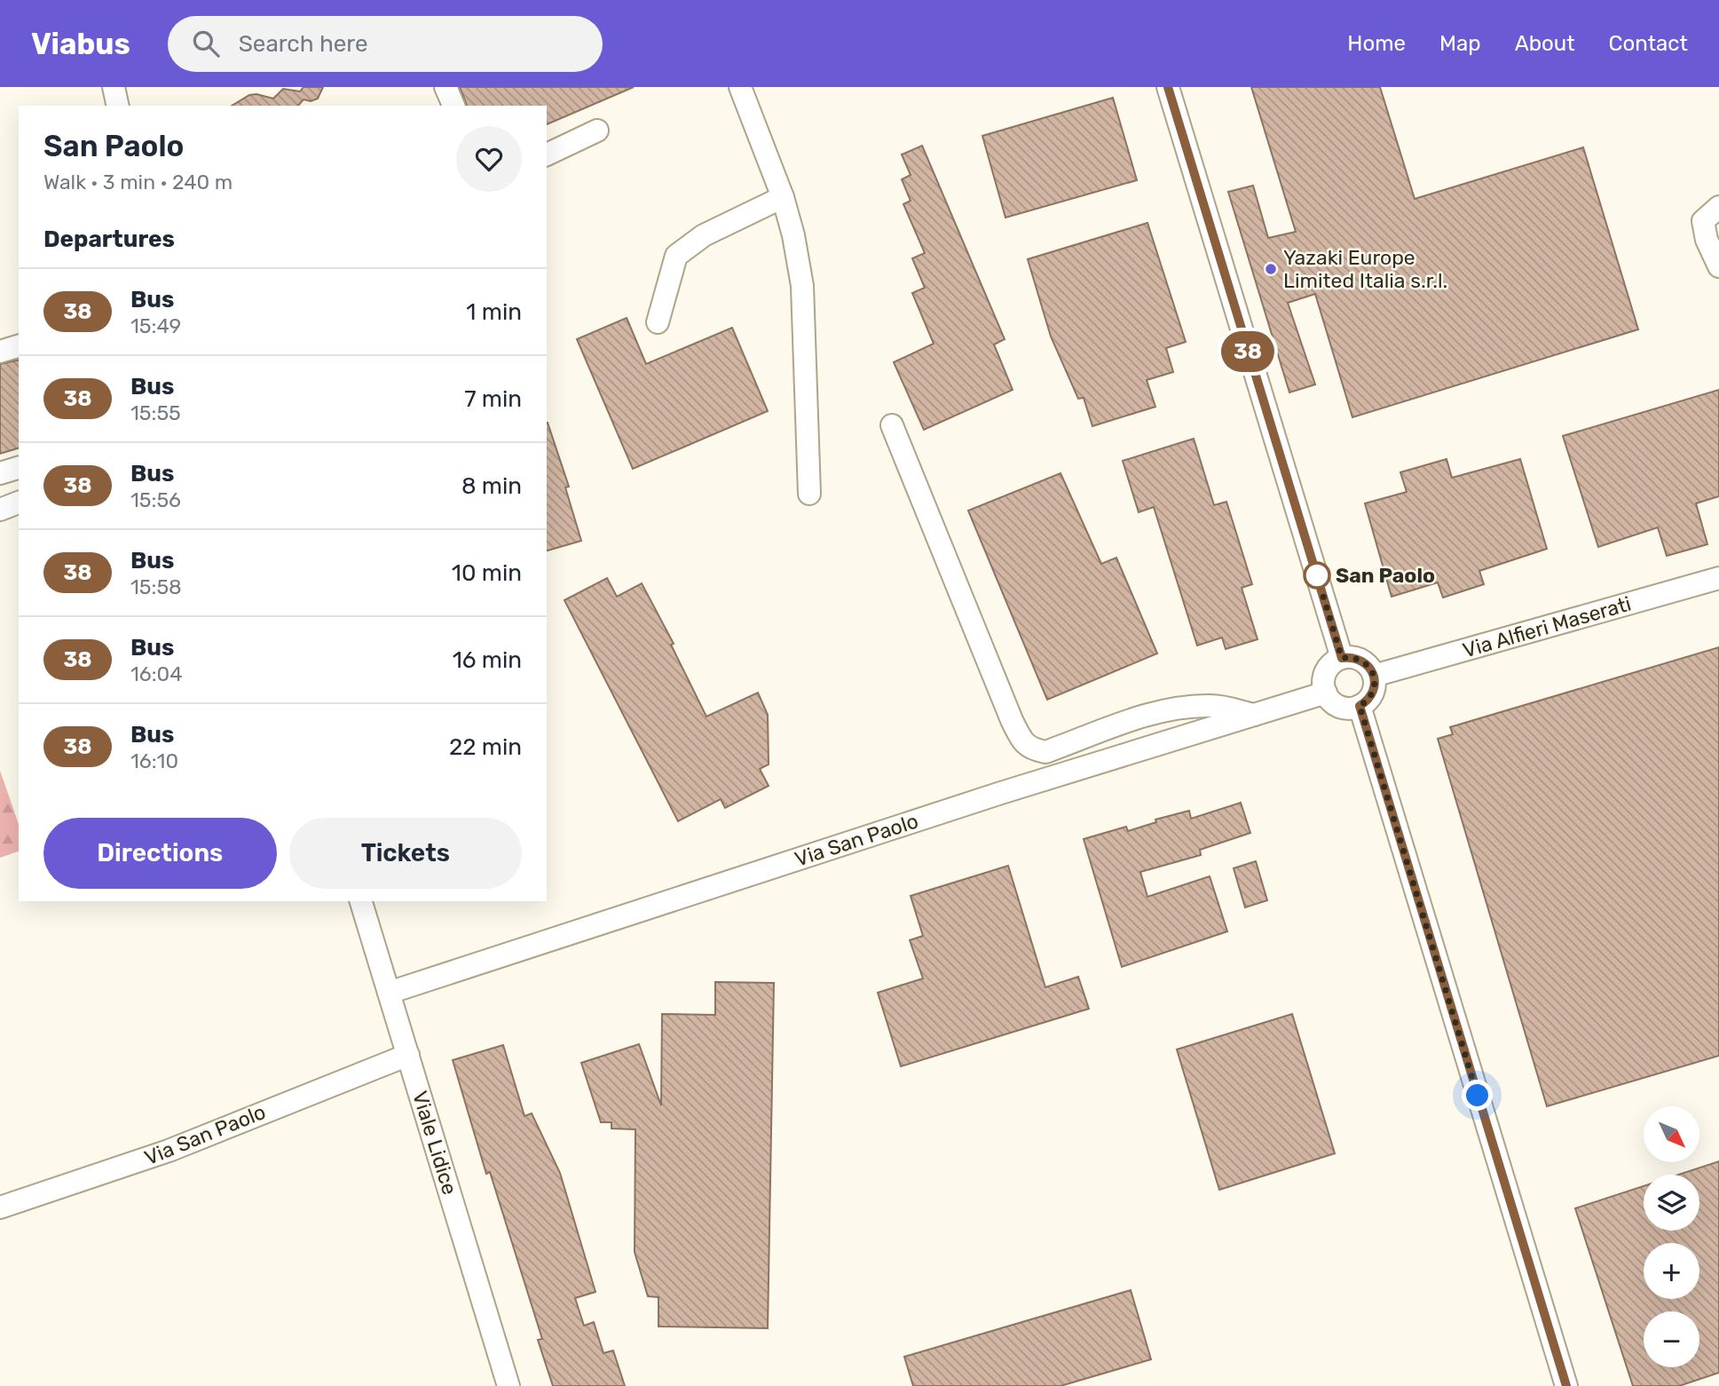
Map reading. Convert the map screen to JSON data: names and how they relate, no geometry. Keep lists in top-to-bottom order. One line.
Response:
{"streets":{"street":["Via Alfieri Maserati","Via San Paolo","Viale Lidice"]},"crossings":[["Via Alfieri Maserati","Via San Paolo"],["Via San Paolo","Viale Lidice"]],"places":["Yazaki Europe Limited Italia s.r.l.","San Paolo"],"lines":["bus line 38"],"north":"bottom right","page":{"header":"Viabus","search":"Search here","nav":["Home","Map","About","Contact"],"on_map":"38","heading":[["San Paolo","Walk · 3 min · 240 m"],"Departures"],"list":[{"mark":"38","name":"Bus","note":"15:49","value":"1 min"},{"mark":"38","name":"Bus","note":"15:55","value":"7 min"},{"mark":"38","name":"Bus","note":"15:56","value":"8 min"},{"mark":"38","name":"Bus","note":"15:58","value":"10 min"},{"mark":"38","name":"Bus","note":"16:04","value":"16 min"},{"mark":"38","name":"Bus","note":"16:10","value":"22 min"}],"buttons":["Directions","Tickets"],"map_buttons":["+","−"]}}
